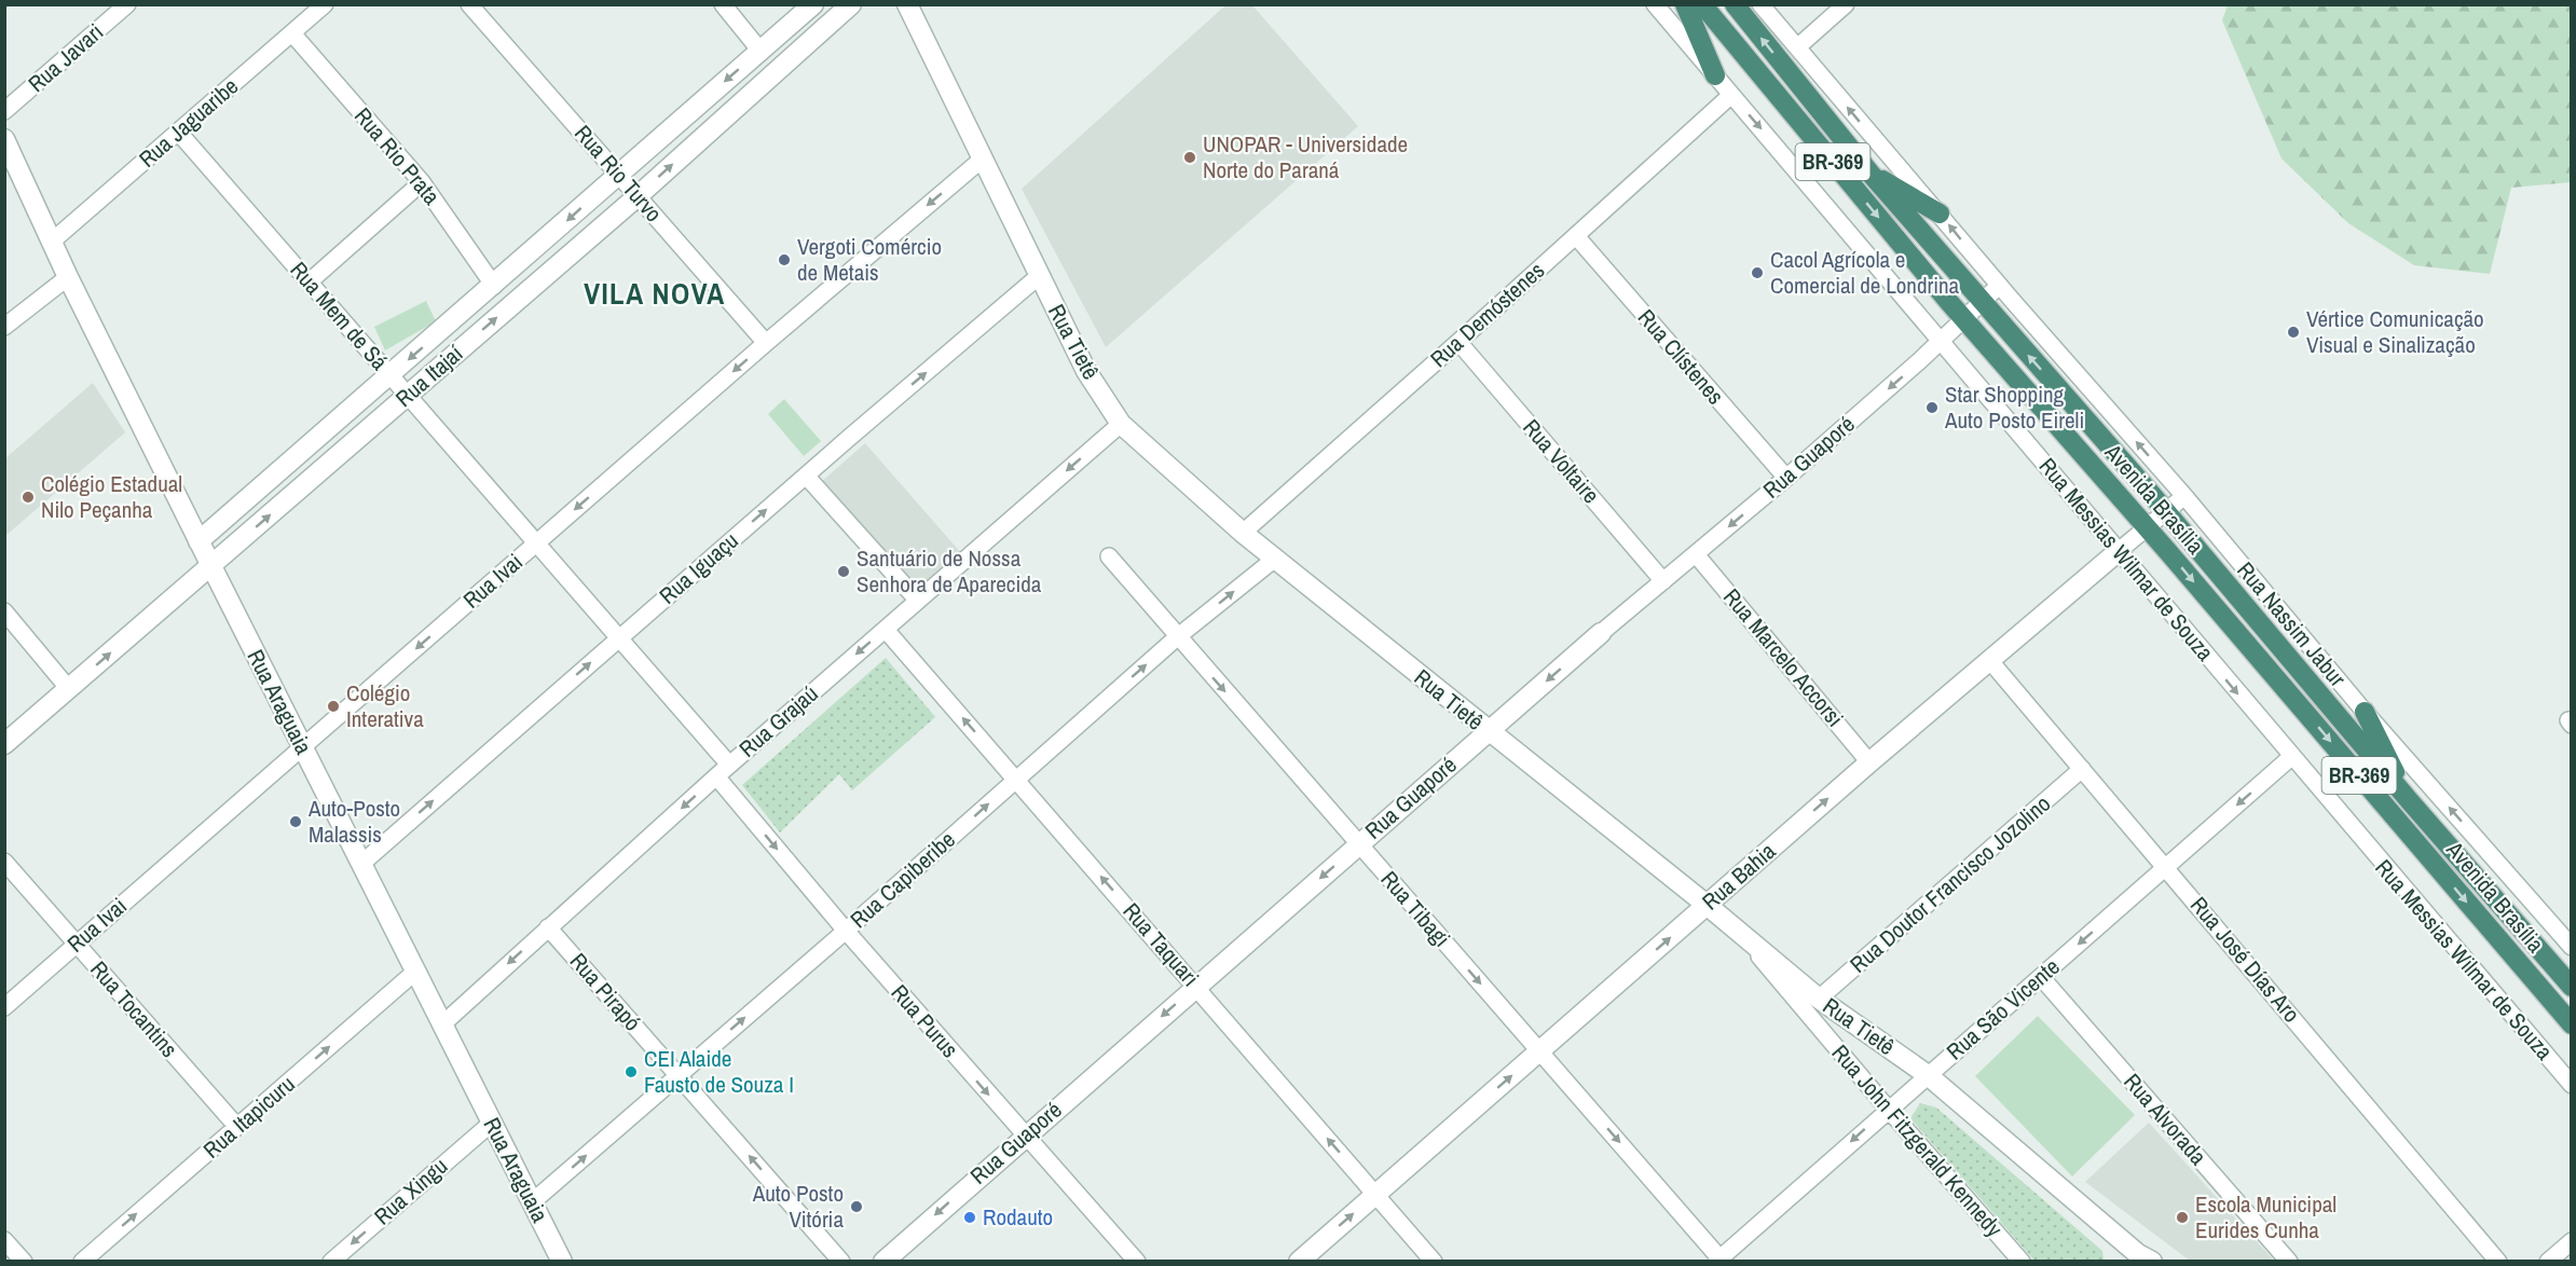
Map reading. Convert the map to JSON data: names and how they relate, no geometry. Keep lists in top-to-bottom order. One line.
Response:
{"streets":{"highway":["BR-369","Avenida Brasília"],"street":["Rua Javari","Rua Jaguaribe","Rua Rio Prata","Rua Rio Turvo","Rua Demóstenes","Rua Mem de Sá","Rua Tietê","Rua Clístenes","Rua Itajaí","Rua Guaporé","Rua Voltaire","Rua Messias Wilmar de Souza","Rua Iguaçu","Rua Ivai","Rua Nassim Jabur","Rua Marcelo Accorsi","Rua Araguaia","Rua Grajaú","Rua Bahia","Rua Capiberibe","Rua Doutor Francisco Jozolino","Rua Tibagi","Rua Taquari","Rua José Días Aro","Rua Pirapó","Rua Tocantins","Rua São Vicente","Rua Purus","Rua Itapicuru","Rua Alvorada","Rua John Fitzgerald Kennedy","Rua Xingu"]},"crossings":[["Rua Jaguaribe","Rua Rio Prata"],["Rua Jaguaribe","Rua Mem de Sá"],["Rua Jaguaribe","Rua Araguaia"],["Rua Rio Prata","Rua Itajaí"],["Rua Rio Turvo","Rua Itajaí"],["Rua Rio Turvo","Rua Ivai"],["Rua Demóstenes","Rua Tietê"],["Rua Demóstenes","Rua Clístenes"],["Rua Demóstenes","Rua Voltaire"],["Rua Demóstenes","Rua Messias Wilmar de Souza"],["Rua Mem de Sá","Rua Itajaí"],["Rua Mem de Sá","Rua Iguaçu"],["Rua Mem de Sá","Rua Ivai"],["Rua Mem de Sá","Rua Grajaú"],["Rua Tietê","Rua Guaporé"],["Rua Tietê","Rua Iguaçu"],["Rua Tietê","Rua Ivai"],["Rua Tietê","Rua Grajaú"],["Rua Tietê","Rua Bahia"],["Rua Tietê","Rua Capiberibe"],["Rua Tietê","Rua Doutor Francisco Jozolino"],["Rua Tietê","Rua São Vicente"],["Rua Tietê","Rua John Fitzgerald Kennedy"],["Rua Clístenes","Rua Guaporé"],["Rua Itajaí","Rua Araguaia"],["Rua Guaporé","Rua Voltaire"],["Rua Guaporé","Avenida Brasília"],["Rua Guaporé","Rua Messias Wilmar de Souza"],["Rua Guaporé","Rua Nassim Jabur"],["Rua Guaporé","Rua Marcelo Accorsi"],["Rua Guaporé","Rua Tibagi"],["Rua Guaporé","Rua Taquari"],["Rua Guaporé","Rua Purus"],["Avenida Brasília","Rua Bahia"],["Rua Messias Wilmar de Souza","Rua Bahia"],["Rua Messias Wilmar de Souza","Rua São Vicente"],["Rua Iguaçu","Rua Araguaia"],["Rua Ivai","Rua Araguaia"],["Rua Ivai","Rua Tocantins"],["Rua Nassim Jabur","Rua Bahia"],["Rua Marcelo Accorsi","Rua Bahia"],["Rua Araguaia","Rua Grajaú"],["Rua Araguaia","Rua Capiberibe"],["Rua Araguaia","Rua Itapicuru"],["Rua Araguaia","Rua Xingu"],["Rua Grajaú","Rua Taquari"],["Rua Grajaú","Rua Pirapó"],["Rua Grajaú","Rua Purus"],["Rua Bahia","Rua Tibagi"],["Rua Bahia","Rua Taquari"],["Rua Bahia","Rua José Días Aro"],["Rua Capiberibe","Rua Tibagi"],["Rua Capiberibe","Rua Taquari"],["Rua Capiberibe","Rua Pirapó"],["Rua Capiberibe","Rua Purus"],["Rua Doutor Francisco Jozolino","Rua José Días Aro"],["Rua Tibagi","Rua São Vicente"],["Rua José Días Aro","Rua São Vicente"],["Rua Tocantins","Rua Itapicuru"],["Rua São Vicente","Rua Alvorada"],["Rua São Vicente","Rua John Fitzgerald Kennedy"]],"one_way":["Rua Guaporé","Rua Messias Wilmar de Souza","Rua Iguaçu","Rua Ivai","Rua Nassim Jabur","Rua Grajaú","Rua Bahia","Rua Capiberibe","Rua Tibagi","Rua Taquari","Rua Pirapó","Rua São Vicente","Rua Purus","Rua Itapicuru","Rua Xingu"],"districts":["VILA NOVA"],"places":["UNOPAR - Universidade Norte do Paraná","Vergoti Comércio de Metais","Cacol Agrícola e Comercial de Londrina","Vértice Comunicação Visual e Sinalização","Star Shopping Auto Posto Eireli","Colégio Estadual Nilo Peçanha","Santuário de Nossa Senhora de Aparecida","Colégio Interativa","Auto-Posto Malassis","CEI Alaide Fausto de Souza I","Auto Posto Vitória","Rodauto","Escola Municipal Eurides Cunha"]}
